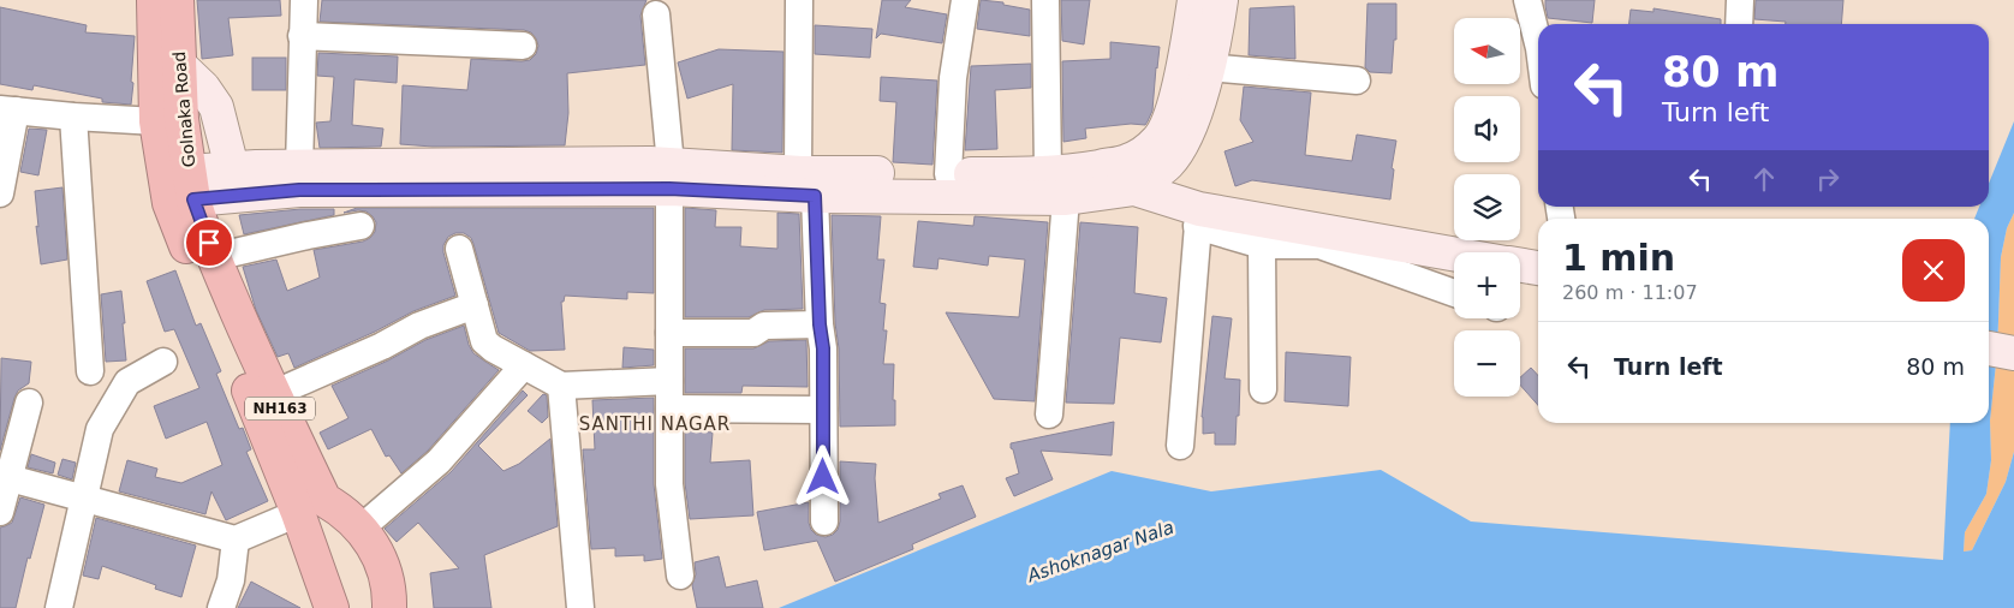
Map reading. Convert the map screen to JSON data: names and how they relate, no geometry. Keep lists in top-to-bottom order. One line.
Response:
{"streets":{"highway":["Golnaka Road","NH163"]},"districts":["SANTHI NAGAR"],"water":["Ashoknagar Nala"],"north":"left","page":{"map_buttons":["+","−"],"turn":["80 m","Turn left"],"heading":["1 min","260 m · 11:07"],"list":[{"name":"Turn left","value":"80 m"}]}}
